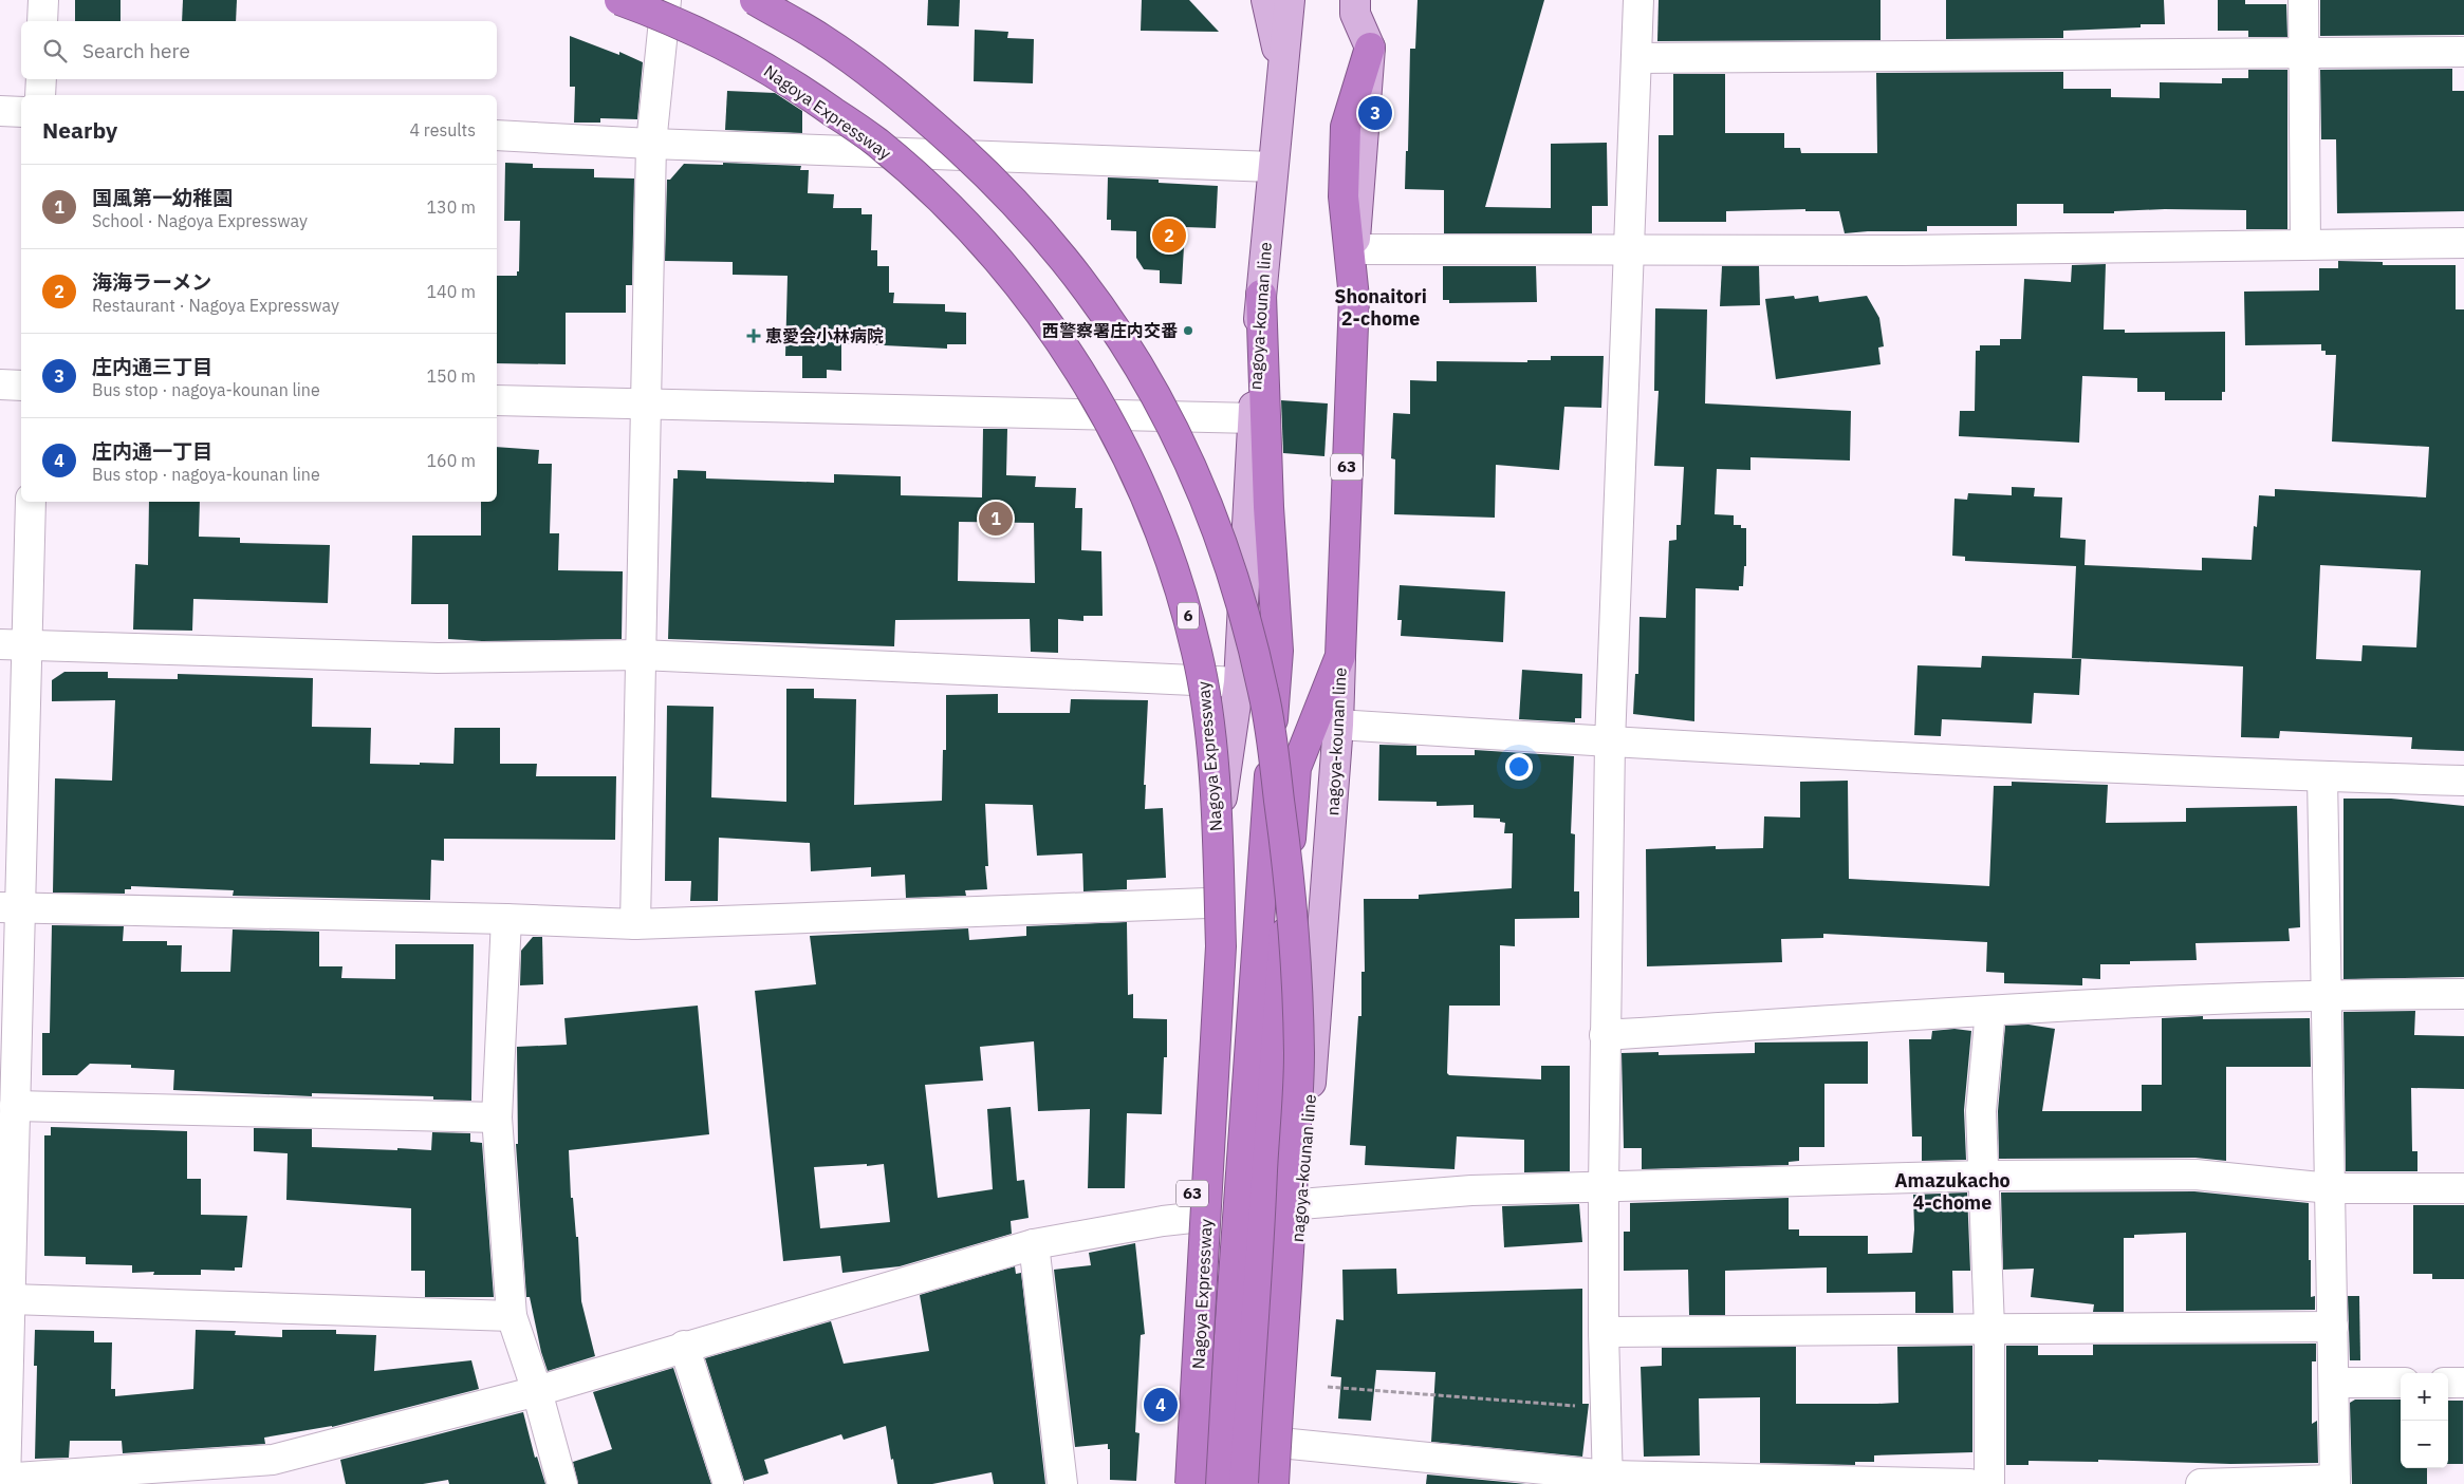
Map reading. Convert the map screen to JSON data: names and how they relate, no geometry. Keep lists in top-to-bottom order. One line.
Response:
{"streets":{"highway":["Nagoya Expressway","6"],"main road":["nagoya-kounan line","63"]},"districts":["Shonaitori 2-chome","Amazukacho 4-chome"],"places":{"other":["西警察署庄内交番"],"health":["恵愛会小林病院"]},"page":{"search":"Search here","pins":["3","2","1","4"],"heading":["Nearby","4 results"],"list":[{"mark":"1","name":"国風第一幼稚園","note":"School · Nagoya Expressway","value":"130 m"},{"mark":"2","name":"海海ラーメン","note":"Restaurant · Nagoya Expressway","value":"140 m"},{"mark":"3","name":"庄内通三丁目","note":"Bus stop · nagoya-kounan line","value":"150 m"},{"mark":"4","name":"庄内通一丁目","note":"Bus stop · nagoya-kounan line","value":"160 m"}],"map_buttons":["+","−"]}}
